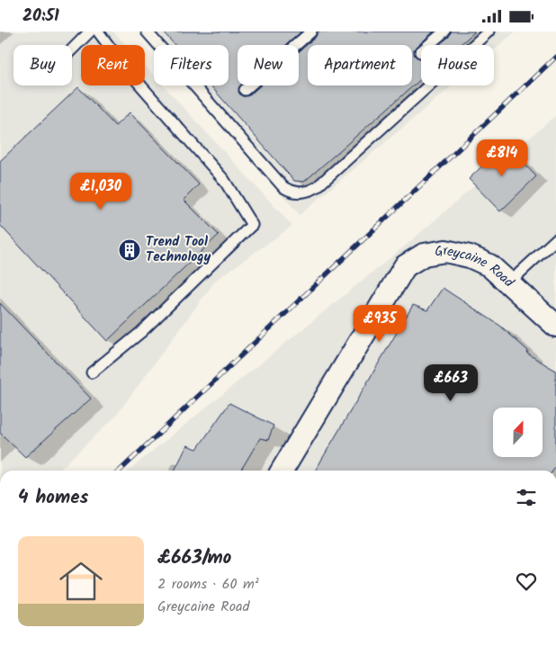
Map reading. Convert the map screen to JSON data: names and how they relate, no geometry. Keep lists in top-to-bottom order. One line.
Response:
{"streets":{"street":["Greycaine Road"]},"places":{"building":["Trend Tool Technology"]},"north":"top","page":{"status":"20:51","chip":["Buy","Rent","Filters","New","Apartment","House"],"price":["£814","£1,030","£935","£663"],"heading":"4 homes","list":[{"name":"£663/mo","note":"2 rooms · 60 m² · Greycaine Road"}]}}
